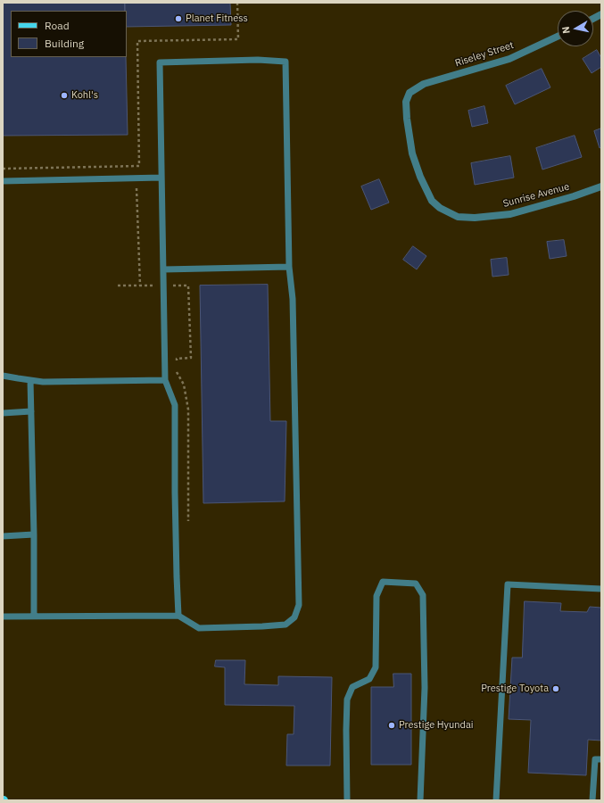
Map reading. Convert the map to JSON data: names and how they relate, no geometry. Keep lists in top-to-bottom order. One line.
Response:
{"streets":{"street":["Riseley Street","Sunrise Avenue"]},"crossings":[["Riseley Street","Sunrise Avenue"]],"places":["Planet Fitness","Kohl's","Prestige Toyota","Prestige Hyundai"],"legend":["Road","Building"],"north":"left"}
